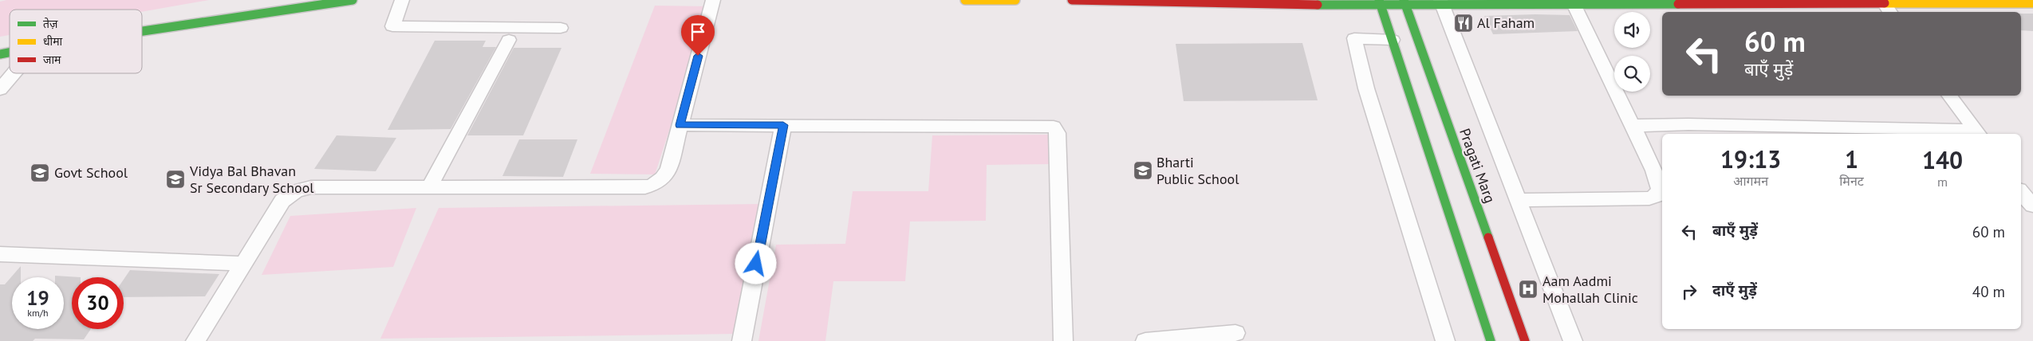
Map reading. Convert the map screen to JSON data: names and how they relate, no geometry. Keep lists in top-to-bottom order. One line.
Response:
{"streets":{"street":["Pragati Marg"]},"places":{"restaurant":["Al Faham"],"school or university":["Bharti Public School","Govt School","Vidya Bal Bhavan Sr Secondary School"],"hospital":["Aam Aadmi Mohallah Clinic"]},"legend":["तेज़","धीमा","जाम"],"page":{"turn":["60 m","बाएँ मुड़ें"],"eta":["19:13","आगमन","1","मिनट","140","m"],"list":[{"name":"बाएँ मुड़ें","value":"60 m"},{"name":"दाएँ मुड़ें","value":"40 m"}],"speed":"19 km/h","limit":"30"}}
